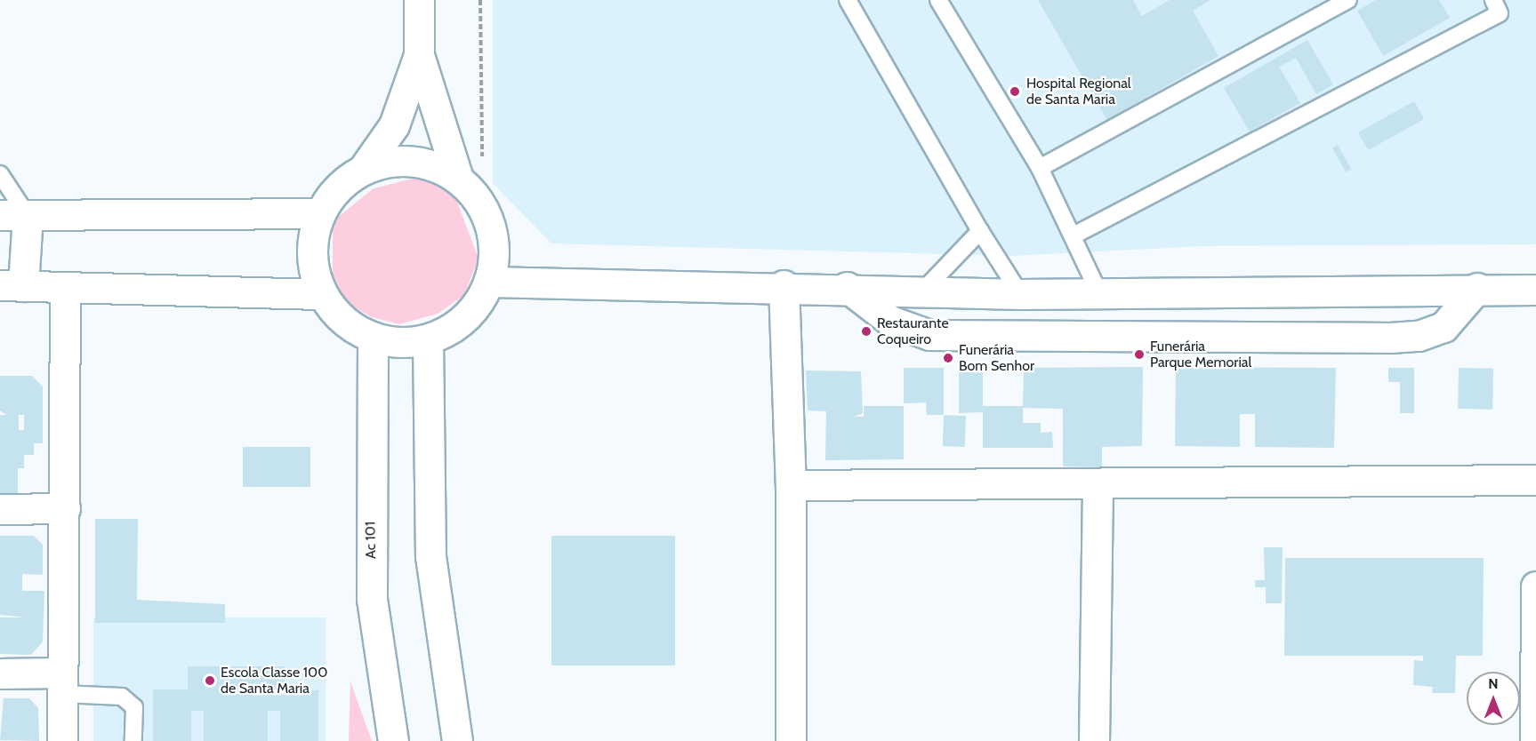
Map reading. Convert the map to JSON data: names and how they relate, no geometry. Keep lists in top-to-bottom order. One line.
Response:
{"streets":{"street":["Ac 101"]},"places":["Hospital Regional de Santa Maria","Restaurante Coqueiro","Funerária Parque Memorial","Funerária Bom Senhor","Escola Classe 100 de Santa Maria"],"north":"top"}
